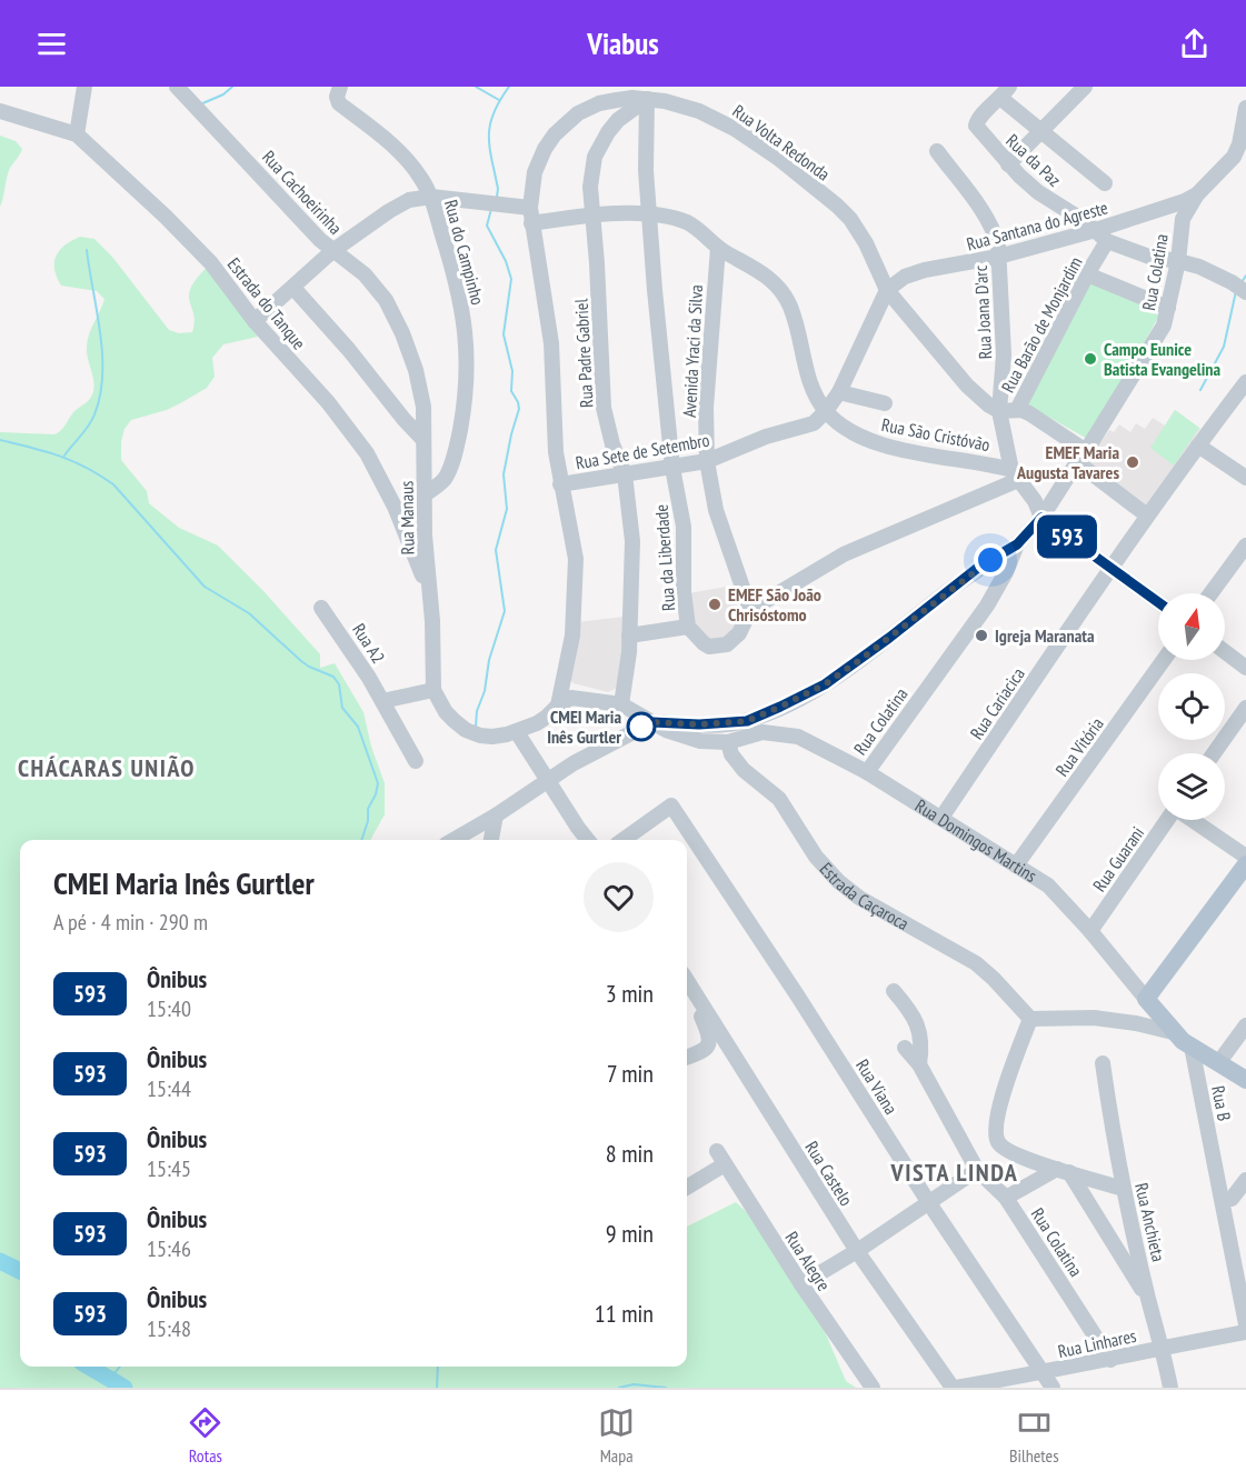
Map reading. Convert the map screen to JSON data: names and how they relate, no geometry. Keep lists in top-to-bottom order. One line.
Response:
{"streets":{"main road":["Rua Domingos Martins"],"street":["Rua Volta Redonda","Rua da Paz","Rua Cachoeirinha","Rua Santana do Agreste","Rua do Campinho","Rua Colatina","Estrada do Tanque","Rua Joana D'arc","Rua Barão de Monjardim","Avenida Yraci da Silva","Rua Padre Gabriel","Rua São Cristóvão","Rua Sete de Setembro","Rua Manaus","Rua da Liberdade","Rua A2","Rua Cariacica","Rua Vitória","Rua Guarani","Estrada Caçaroca","Rua Viana","Rua B","Rua Castelo","Rua Anchieta","Rua Alegre","Rua Linhares"]},"crossings":[["Rua Volta Redonda","Rua Santana do Agreste"],["Rua Volta Redonda","Rua Joana D'arc"],["Rua Volta Redonda","Rua Barão de Monjardim"],["Rua Volta Redonda","Rua Padre Gabriel"],["Rua Volta Redonda","Rua São Cristóvão"],["Rua Volta Redonda","Rua Sete de Setembro"],["Rua Volta Redonda","Rua da Liberdade"],["Rua da Paz","Rua Santana do Agreste"],["Rua da Paz","Rua Colatina"],["Rua da Paz","Rua Barão de Monjardim"],["Rua Cachoeirinha","Rua São Cristóvão"],["Rua Cachoeirinha","Rua Manaus"],["Rua Santana do Agreste","Rua Colatina"],["Rua Santana do Agreste","Rua Joana D'arc"],["Rua Santana do Agreste","Rua Barão de Monjardim"],["Rua Santana do Agreste","Rua Sete de Setembro"],["Rua do Campinho","Rua São Cristóvão"],["Rua do Campinho","Rua Manaus"],["Rua Colatina","Rua Domingos Martins"],["Rua Colatina","Rua Linhares"],["Estrada do Tanque","Rua São Cristóvão"],["Estrada do Tanque","Rua Manaus"],["Rua Joana D'arc","Rua Barão de Monjardim"],["Avenida Yraci da Silva","Rua São Cristóvão"],["Avenida Yraci da Silva","Rua Sete de Setembro"],["Avenida Yraci da Silva","Rua da Liberdade"],["Rua Padre Gabriel","Rua São Cristóvão"],["Rua Padre Gabriel","Rua Sete de Setembro"],["Rua Padre Gabriel","Rua da Liberdade"],["Rua São Cristóvão","Rua Sete de Setembro"],["Rua São Cristóvão","Rua da Liberdade"],["Rua Sete de Setembro","Rua da Liberdade"],["Rua Cariacica","Rua Domingos Martins"],["Rua Vitória","Rua Domingos Martins"],["Rua Domingos Martins","Rua Guarani"],["Rua Domingos Martins","Estrada Caçaroca"],["Rua Viana","Rua Linhares"],["Rua Castelo","Rua Linhares"],["Rua Anchieta","Rua Linhares"]],"districts":["CHÁCARAS UNIÃO","VISTA LINDA"],"places":["Campo Eunice Batista Evangelina","EMEF Maria Augusta Tavares","EMEF São João Chrisóstomo","Igreja Maranata","CMEI Maria Inês Gurtler"],"lines":["bus line 593"],"north":"top","page":{"header":"Viabus","on_map":"593","heading":["CMEI Maria Inês Gurtler","A pé · 4 min · 290 m"],"list":[{"mark":"593","name":"Ônibus","note":"15:40","value":"3 min"},{"mark":"593","name":"Ônibus","note":"15:44","value":"7 min"},{"mark":"593","name":"Ônibus","note":"15:45","value":"8 min"},{"mark":"593","name":"Ônibus","note":"15:46","value":"9 min"},{"mark":"593","name":"Ônibus","note":"15:48","value":"11 min"}],"tabs":["Rotas","Mapa","Bilhetes"]}}
